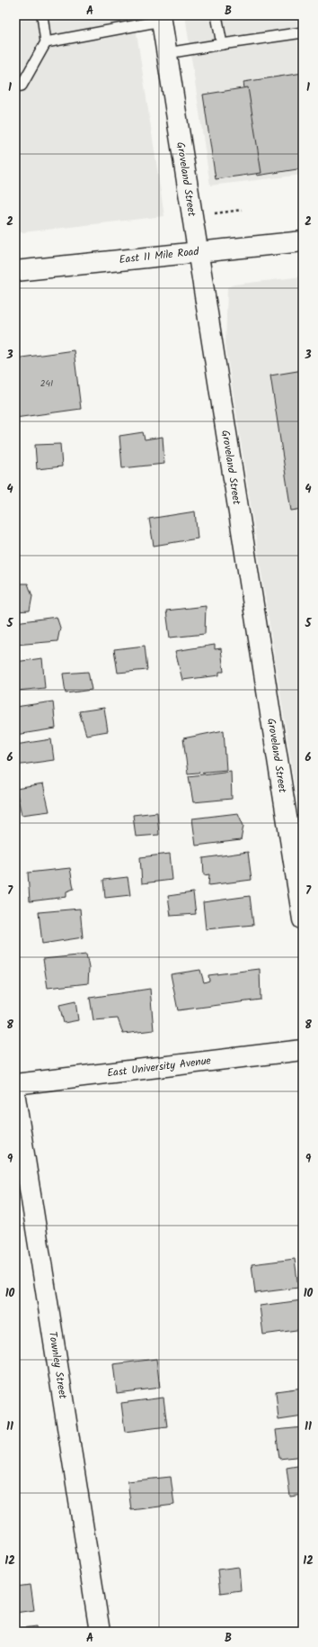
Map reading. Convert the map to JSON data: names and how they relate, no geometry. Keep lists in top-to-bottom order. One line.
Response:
{"streets":{"street":["Groveland Street","East 11 Mile Road","East University Avenue","Townley Street"]},"crossings":[["Groveland Street","East 11 Mile Road"]],"house_numbers":["241"],"grid":{"columns":["A","B"],"rows":["1","2","3","4","5","6","7","8","9","10","11","12"]}}
